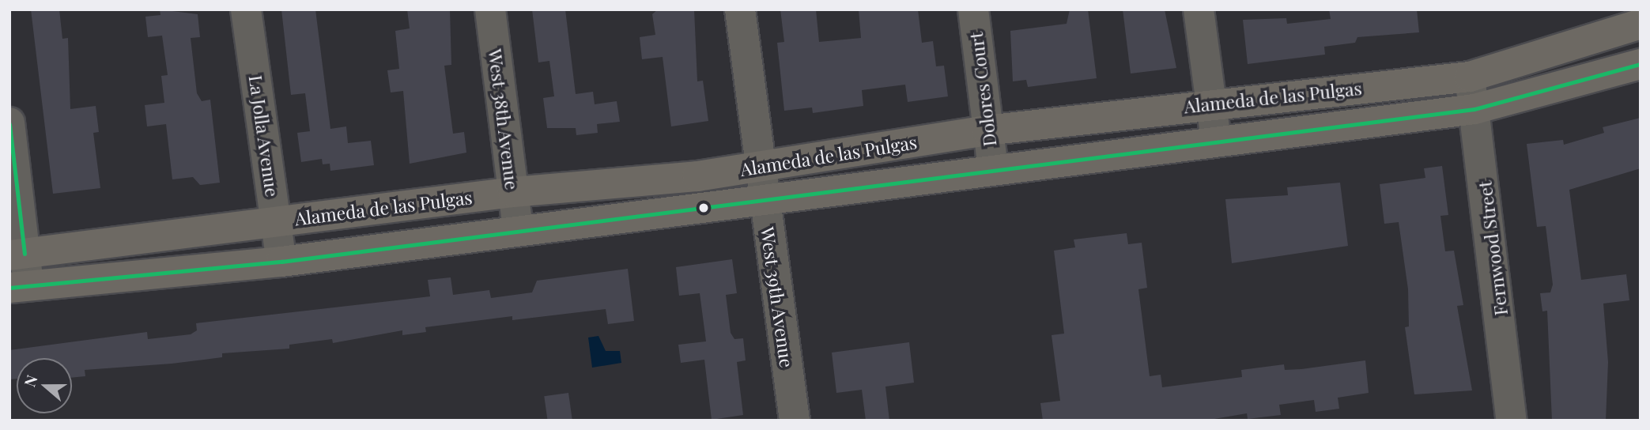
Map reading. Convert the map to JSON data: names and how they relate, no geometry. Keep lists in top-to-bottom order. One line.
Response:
{"streets":{"main road":["Alameda de las Pulgas"],"street":["Dolores Court","West 38th Avenue","La Jolla Avenue","Fernwood Street","West 39th Avenue"]},"crossings":[["Dolores Court","Alameda de las Pulgas"],["Alameda de las Pulgas","West 38th Avenue"],["Alameda de las Pulgas","La Jolla Avenue"],["Alameda de las Pulgas","Fernwood Street"],["Alameda de las Pulgas","West 39th Avenue"]],"north":"left"}
